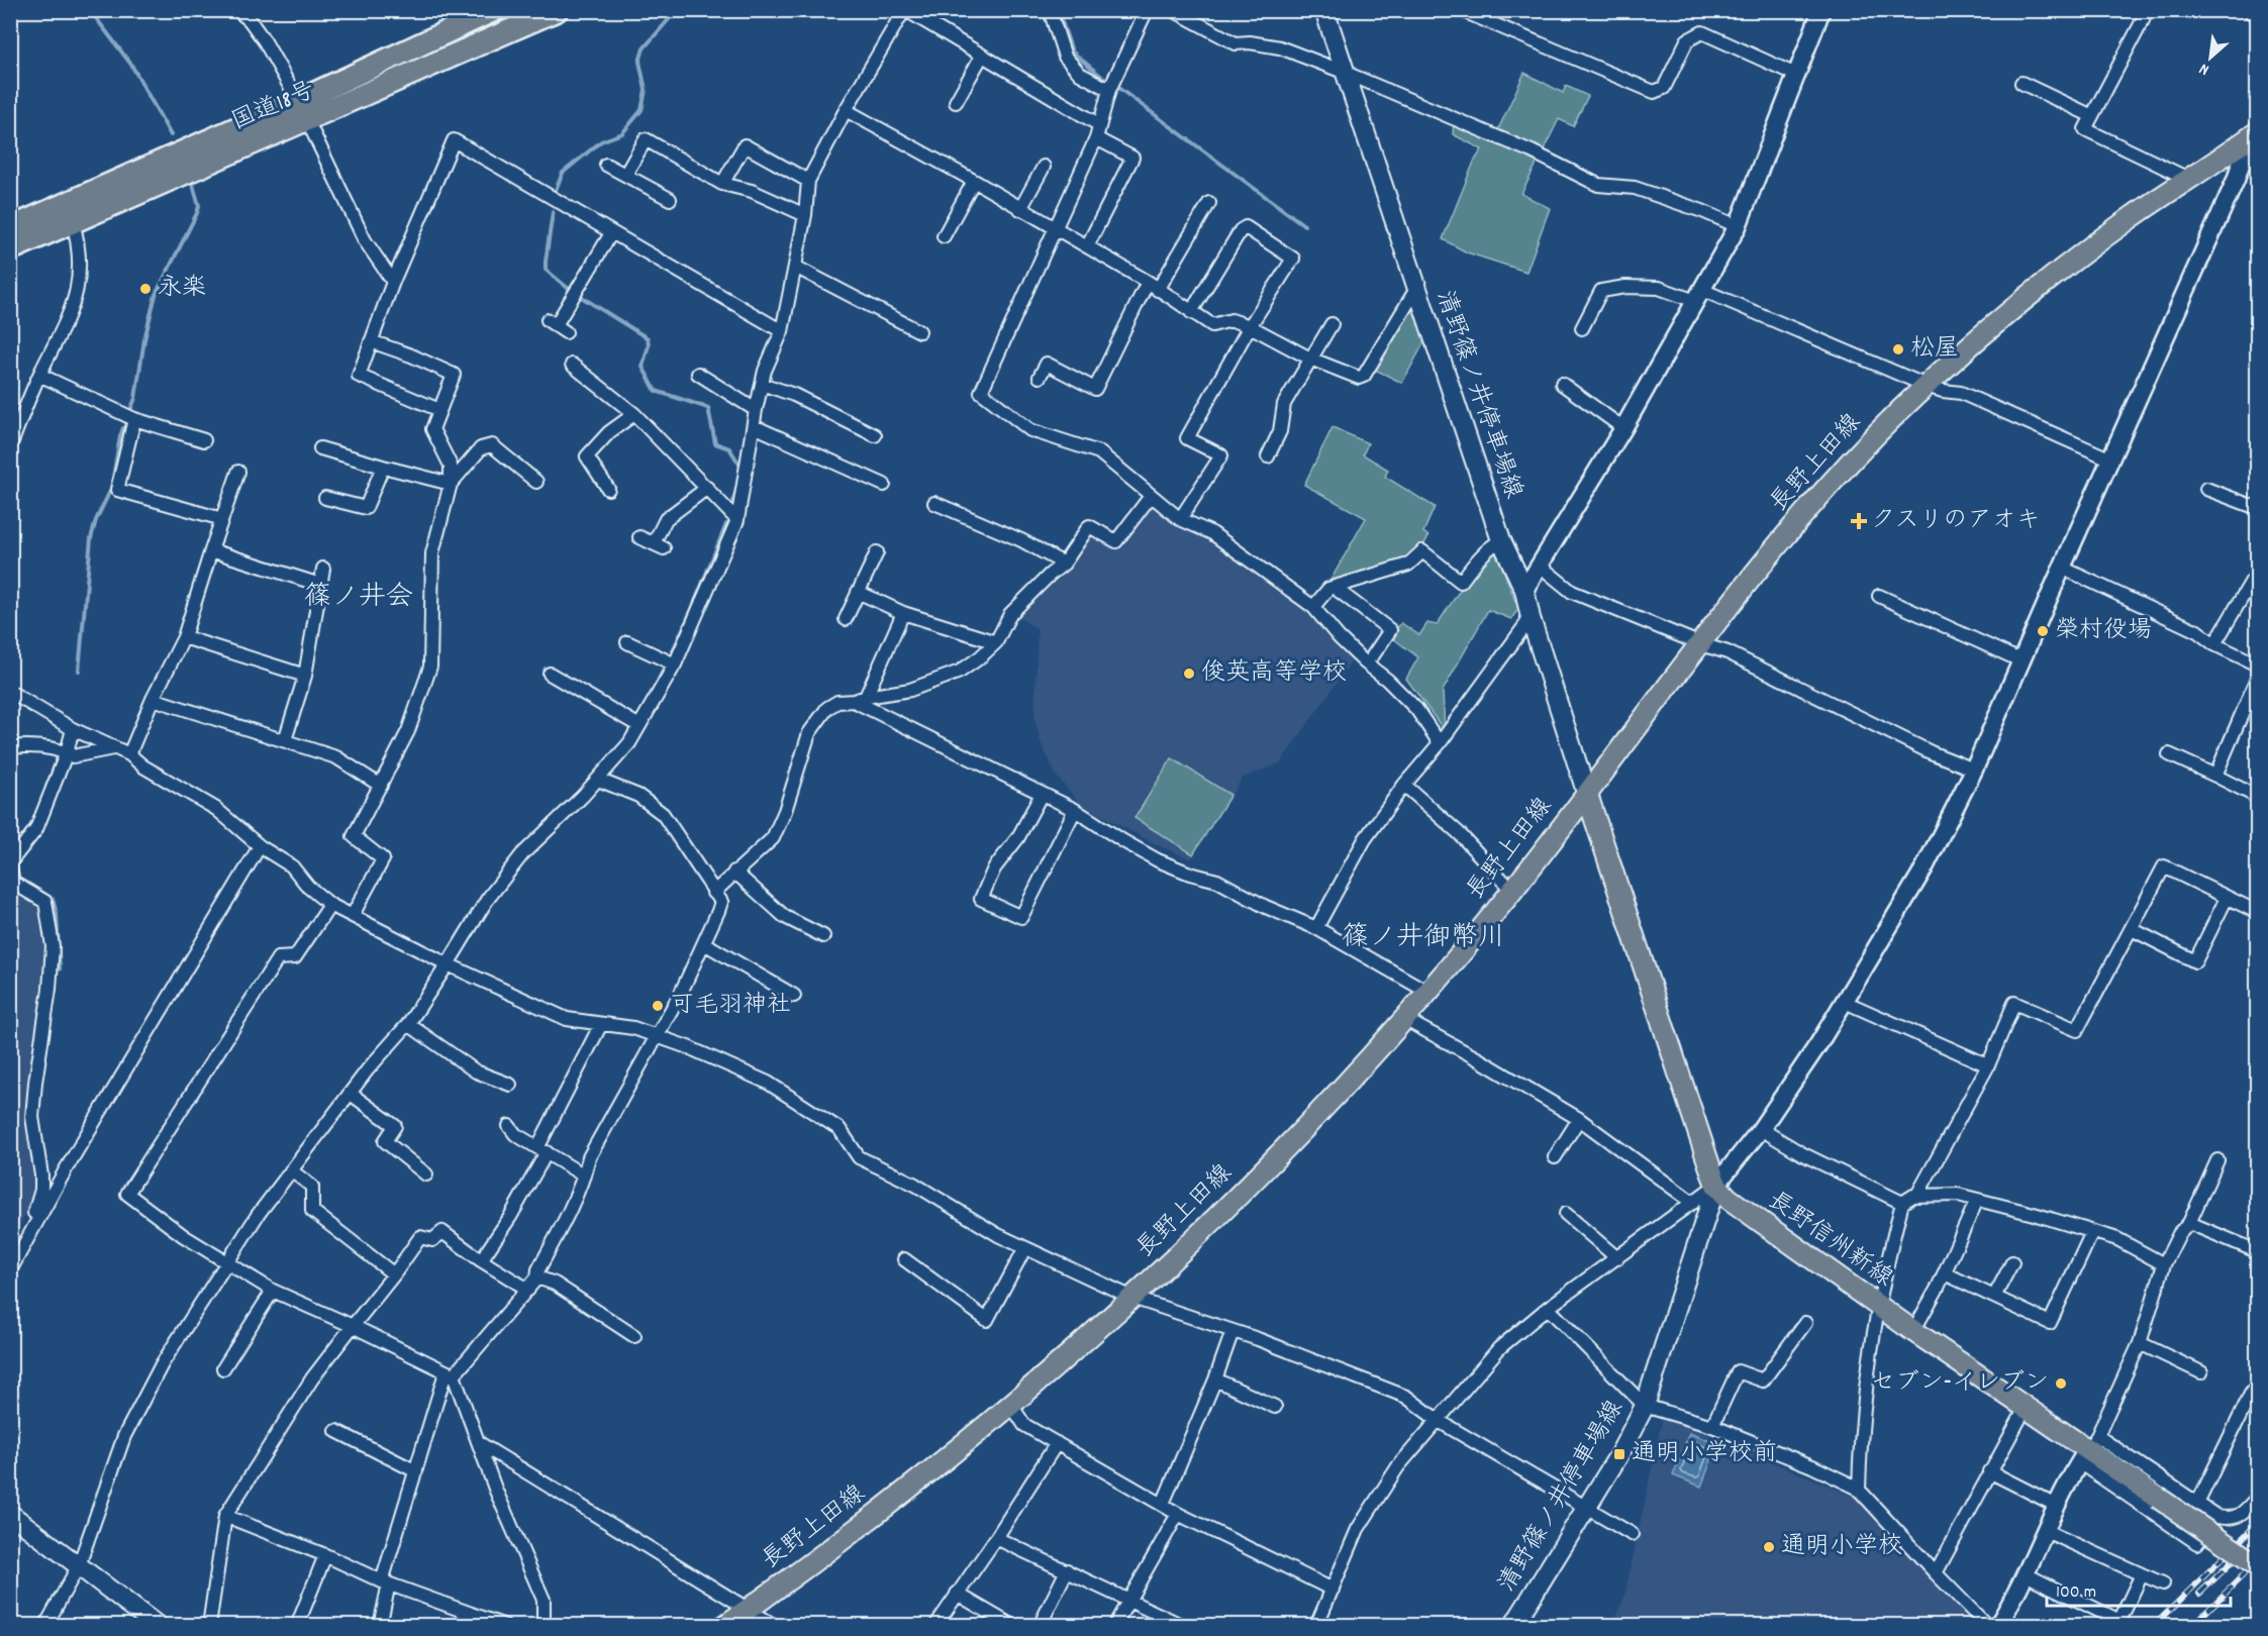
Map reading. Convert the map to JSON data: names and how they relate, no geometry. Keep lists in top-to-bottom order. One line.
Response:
{"streets":{"highway":["国道18号"],"main road":["清野篠ノ井停車場線","長野上田線","長野信州新線"]},"crossings":[["清野篠ノ井停車場線","長野上田線"],["清野篠ノ井停車場線","長野信州新線"],["長野上田線","長野信州新線"]],"districts":["篠ノ井会","篠ノ井御幣川"],"places":{"other":["永楽","松屋","榮村役場","俊英高等学校","可毛羽神社","セブン-イレブン","通明小学校"],"health":["クスリのアオキ"],"transit":["通明小学校前"]},"scale_bar":"100 m","north":"bottom left"}
